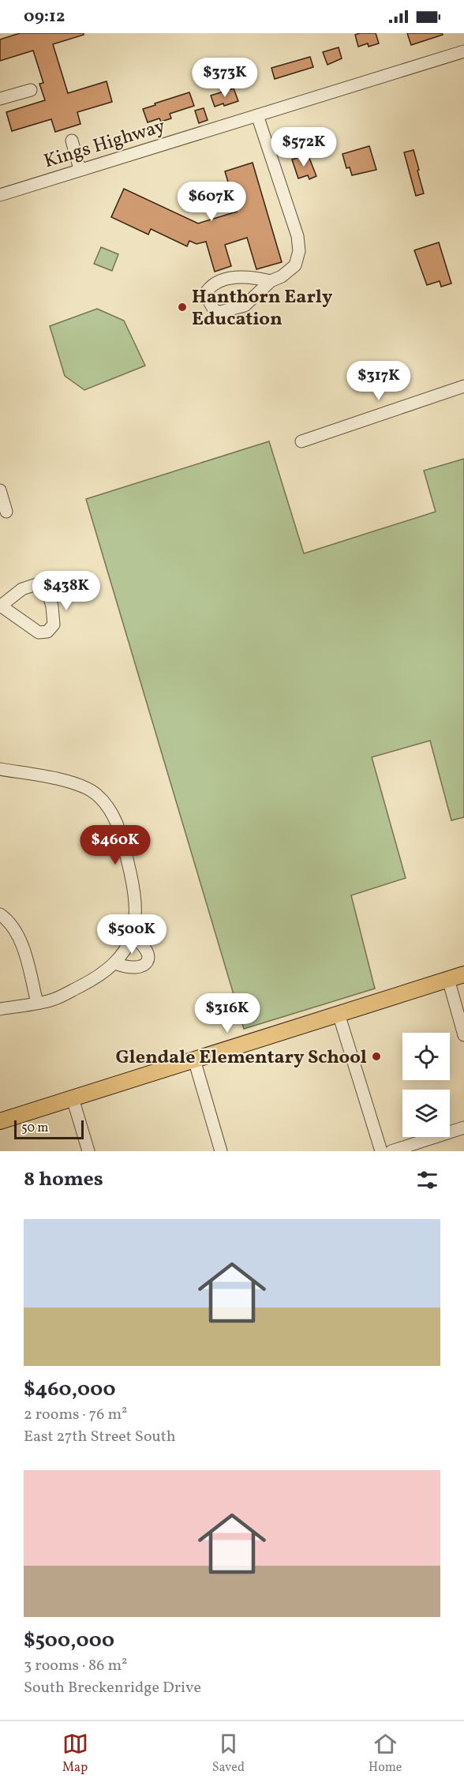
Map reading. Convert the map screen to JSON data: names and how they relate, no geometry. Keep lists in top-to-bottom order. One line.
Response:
{"streets":{"street":["Kings Highway"]},"places":["Hanthorn Early Education","Glendale Elementary School"],"scale_bar":"50 m","page":{"status":"09:12","price":["$373K","$572K","$607K","$317K","$438K","$460K","$500K","$316K"],"scale":"50 m","heading":"8 homes","list":[{"name":"$460,000","note":"2 rooms · 76 m² · East 27th Street South"},{"name":"$500,000","note":"3 rooms · 86 m² · South Breckenridge Drive"}],"tabs":["Map","Saved","Home"]}}
